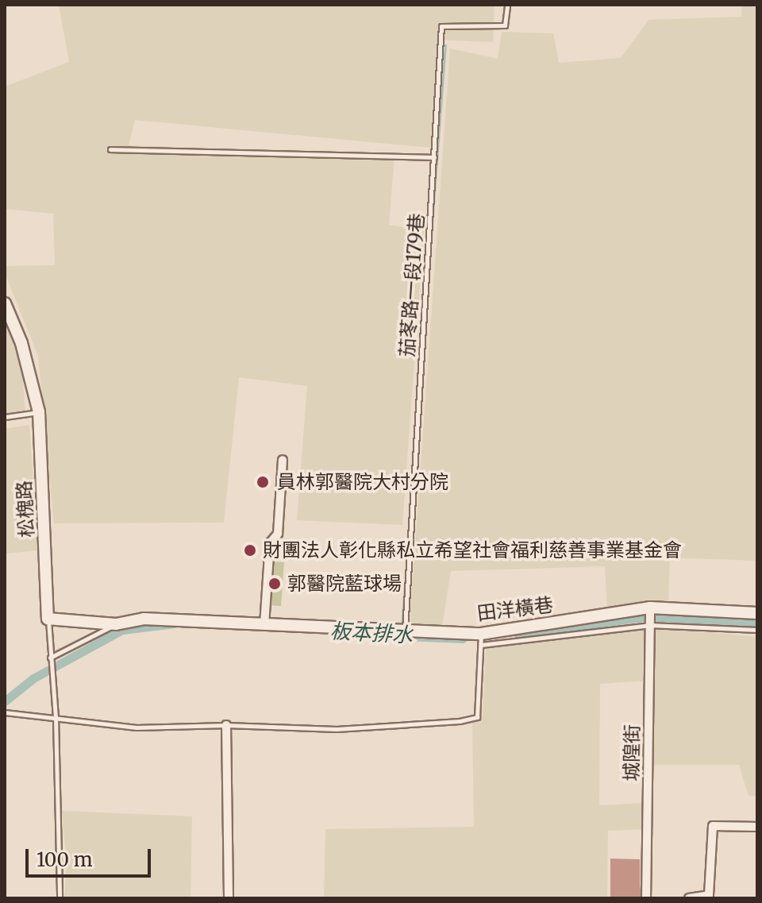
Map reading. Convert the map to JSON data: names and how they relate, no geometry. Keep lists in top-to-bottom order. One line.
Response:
{"streets":{"street":["松槐路","田洋橫巷","城隍街"],"lane":["茄苳路一段179巷"]},"crossings":[["茄苳路一段179巷","田洋橫巷"],["松槐路","田洋橫巷"],["田洋橫巷","城隍街"]],"water":["板本排水"],"places":["員林郭醫院大村分院","財團法人彰化縣私立希望社會福利慈善事業基金會","郭醫院藍球場"],"scale_bar":"100 m"}
